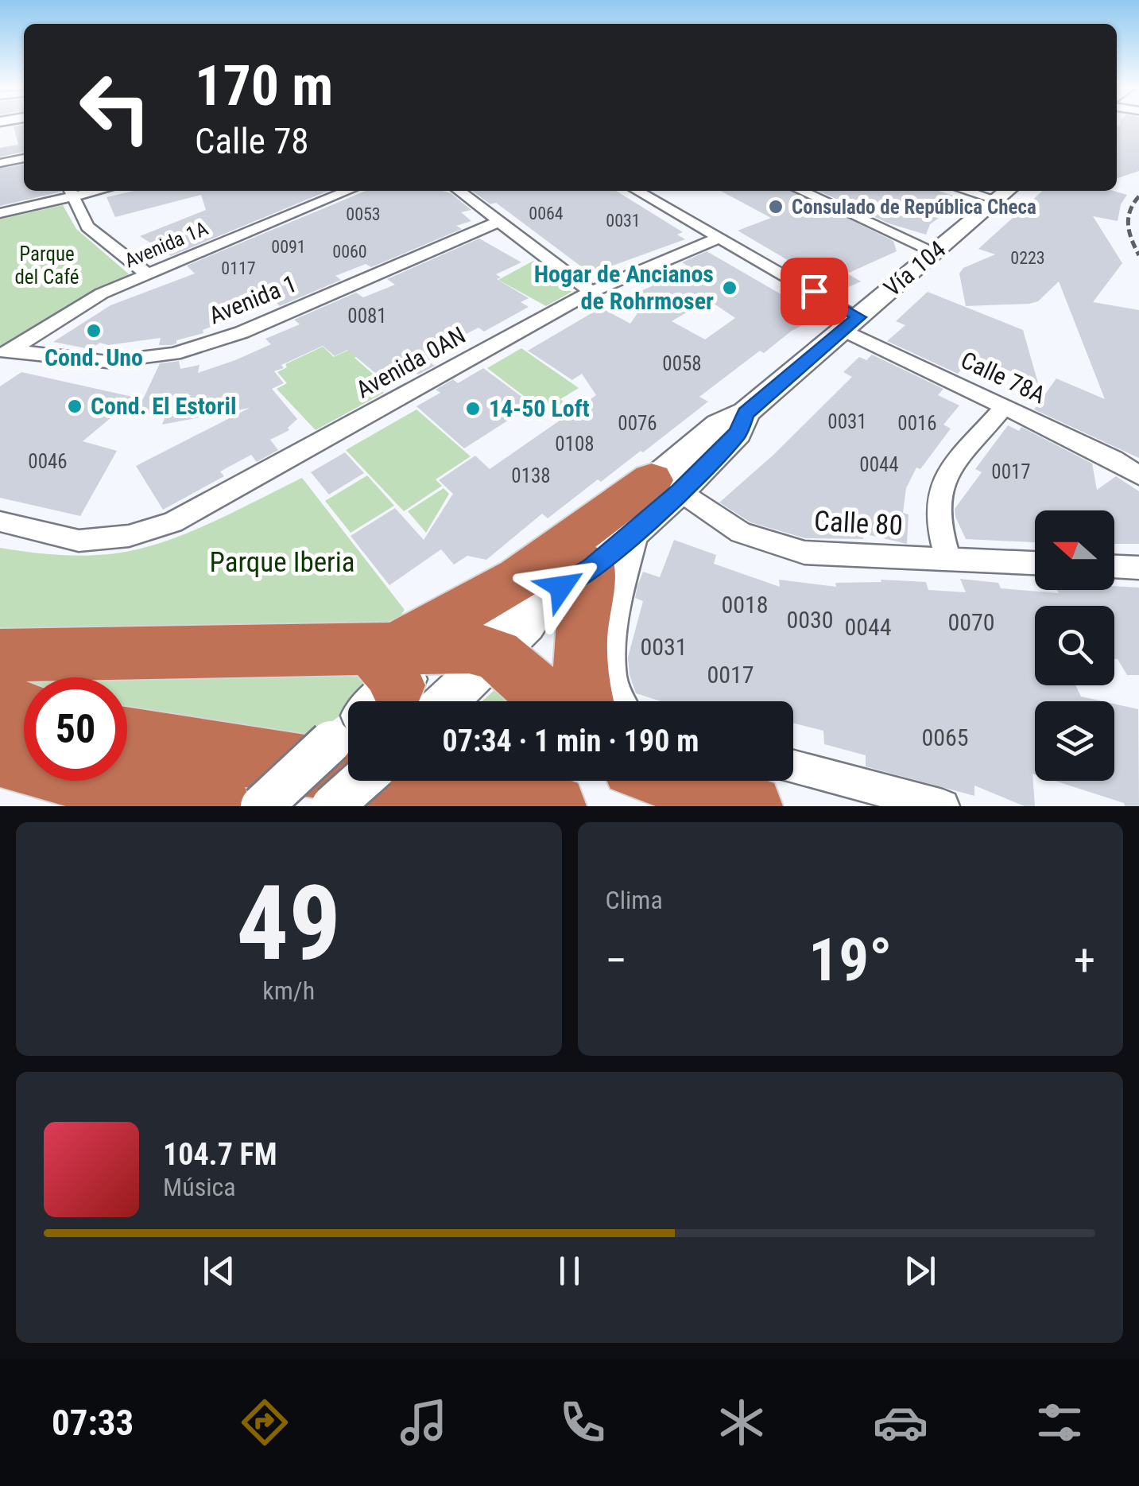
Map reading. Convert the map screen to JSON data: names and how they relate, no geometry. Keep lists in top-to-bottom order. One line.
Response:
{"streets":{"main road":["Vía 104"],"street":["Avenida 1A","Avenida 1","Avenida 0AN","Calle 78A","Calle 80"]},"crossings":[["Avenida 1A","Avenida 1"],["Vía 104","Calle 78A"],["Vía 104","Calle 80"],["Avenida 0AN","Calle 78A"]],"parks":["Parque del Café","Parque Iberia"],"places":["Consulado de República Checa","Hogar de Ancianos de Rohrmoser","Cond. Uno","Cond. El Estoril","14-50 Loft"],"house_numbers":["0064","0053","0031","0091","0060","0223","0117","0081","0058","0031","0076","0016","0108","0046","0044","0017","0138","0018","0030","0070","0044","0031","0017","0065"],"north":"left","page":{"turn":["170 m","Calle 78"],"limit":"50","trip":"07:34 · 1 min · 190 m","tile":[["49","km/h"],"Clima"],"heat":["−","19°","+"],"song":["104.7 FM","Música"],"tabs":"07:33"}}
